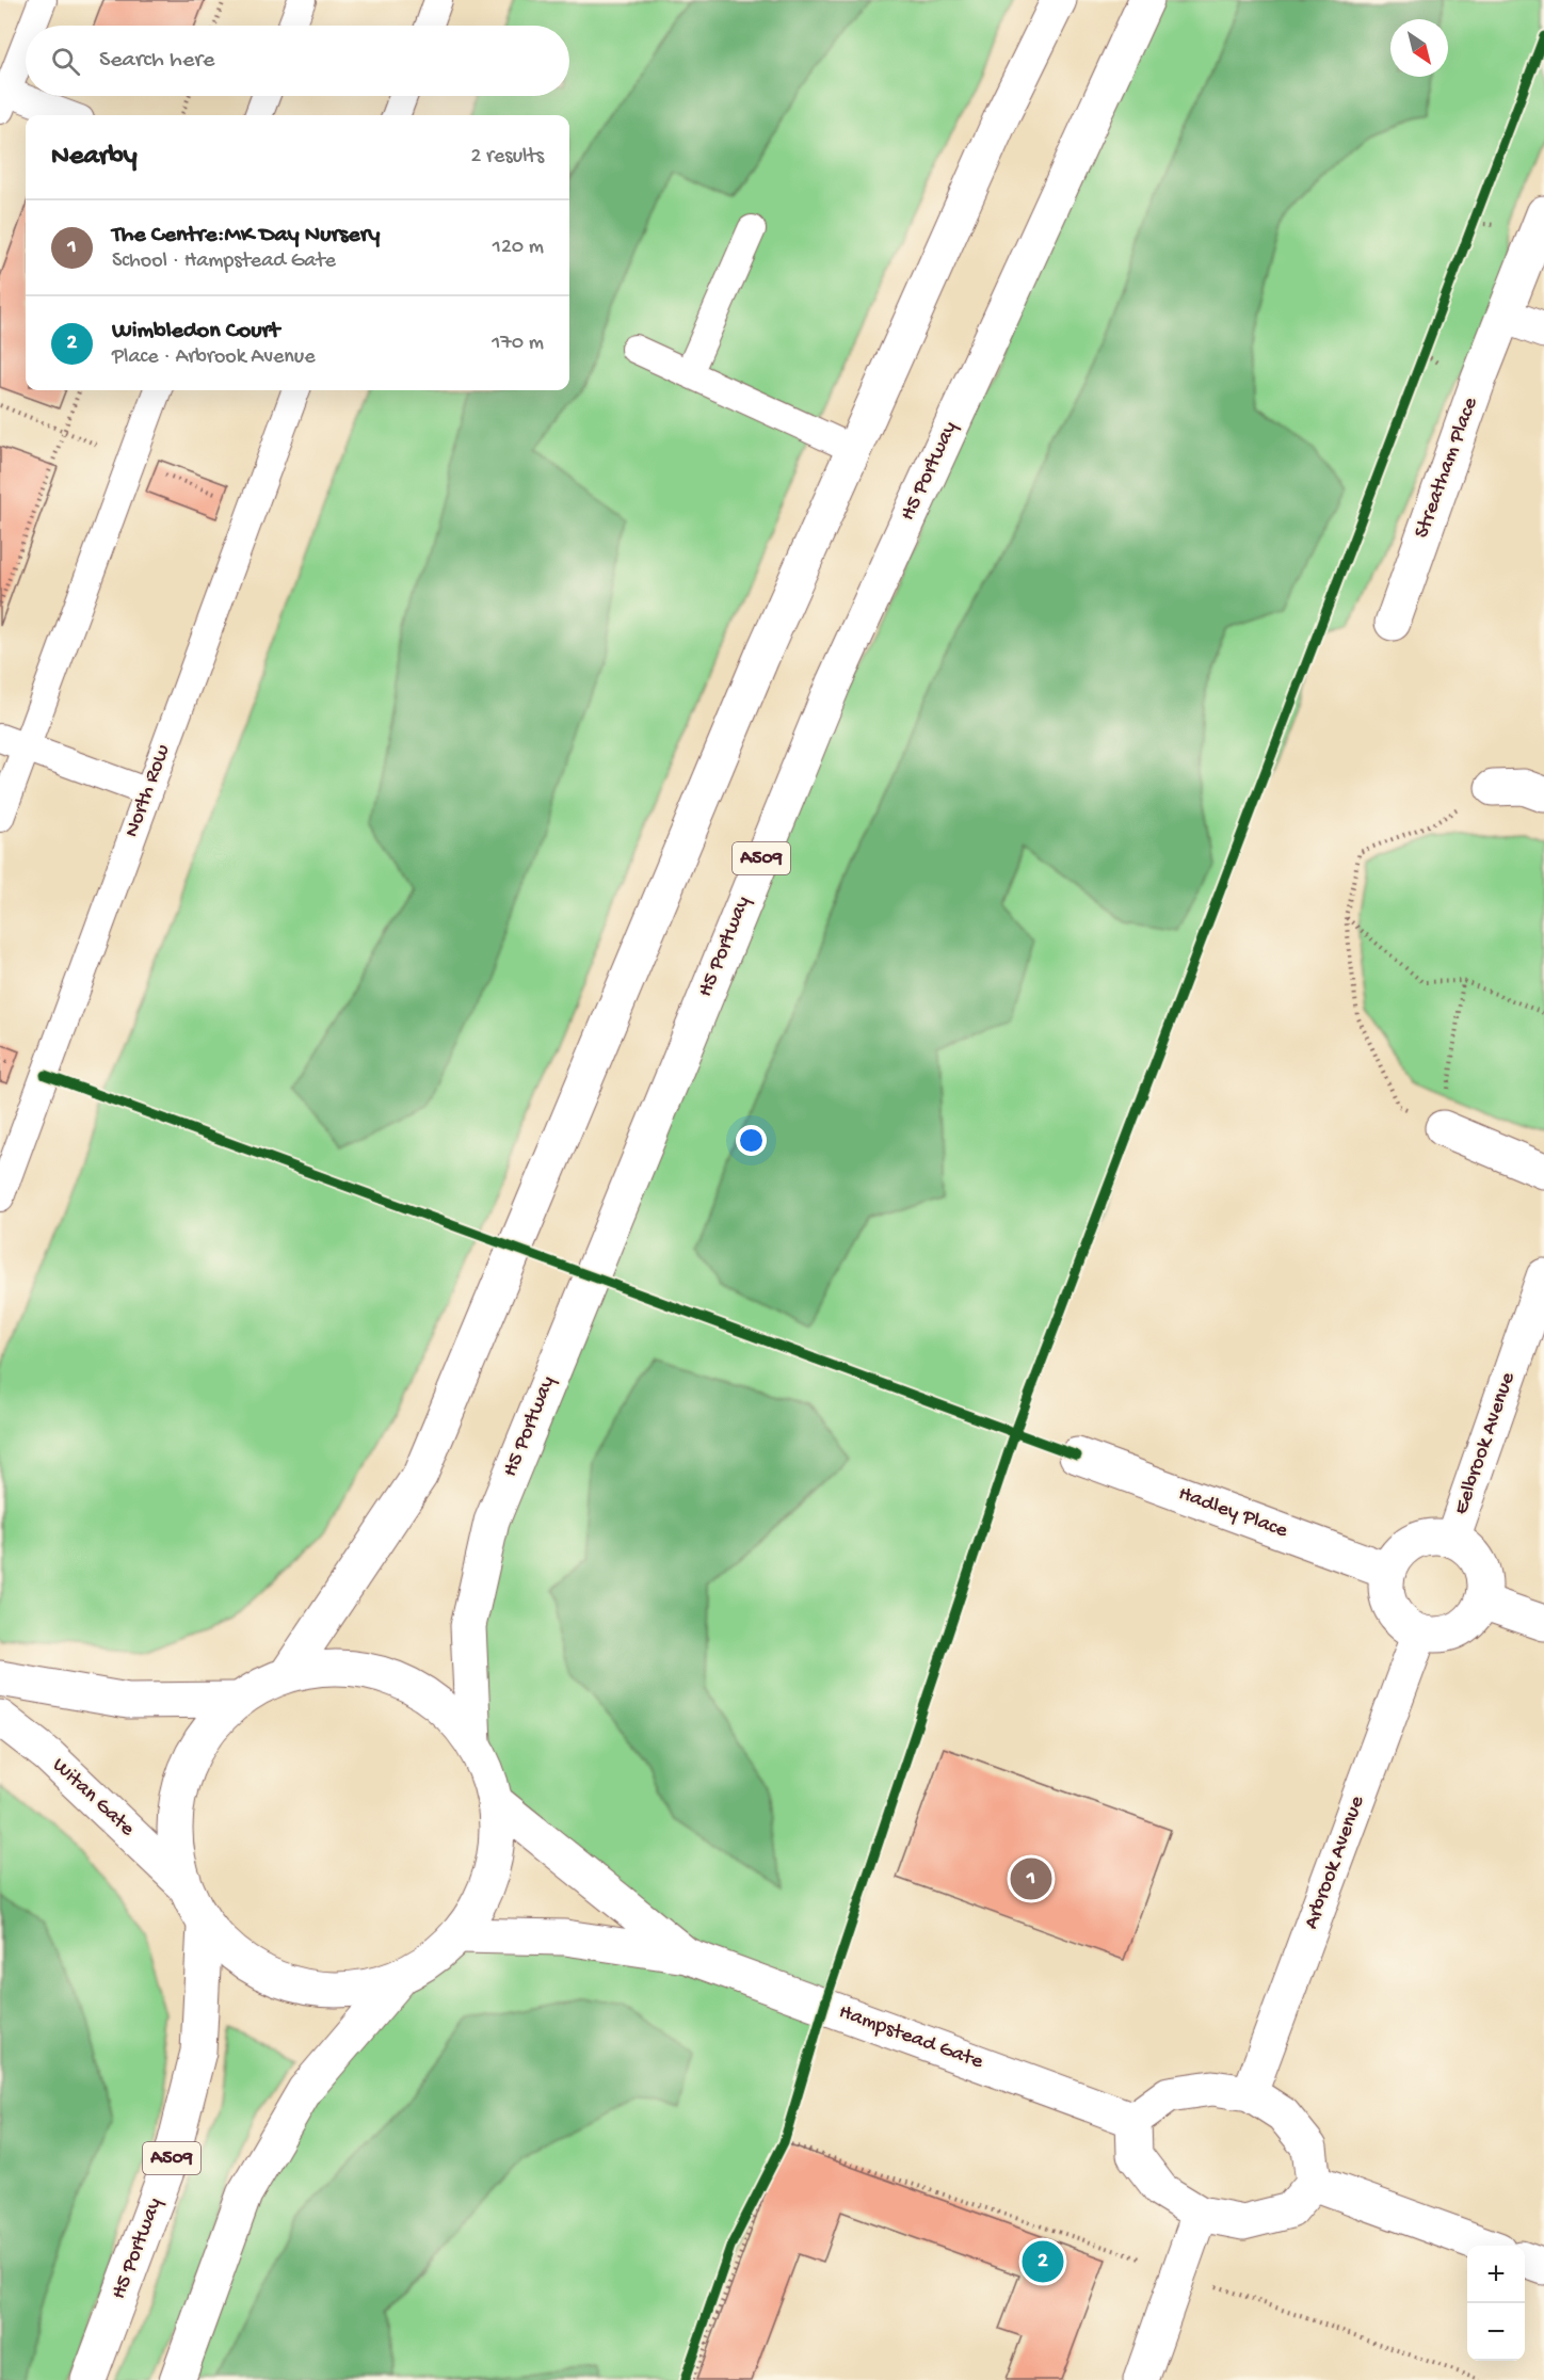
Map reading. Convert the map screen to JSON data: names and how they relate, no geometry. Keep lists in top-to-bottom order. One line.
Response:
{"streets":{"main road":["Streatham Place","H5 Portway","A509","Eelbrook Avenue","Hadley Place","Witan Gate","Arbrook Avenue","Hampstead Gate"],"lane":["North Row"]},"crossings":[["Eelbrook Avenue","Hadley Place"],["Eelbrook Avenue","Arbrook Avenue"],["Hadley Place","Arbrook Avenue"],["Arbrook Avenue","Hampstead Gate"]],"north":"bottom right","page":{"search":"Search here","heading":["Nearby","2 results"],"list":[{"mark":"1","name":"The Centre:MK Day Nursery","note":"School · Hampstead Gate","value":"120 m"},{"mark":"2","name":"Wimbledon Court","note":"Place · Arbrook Avenue","value":"170 m"}],"pins":["1","2"],"map_buttons":["+","−"]}}
